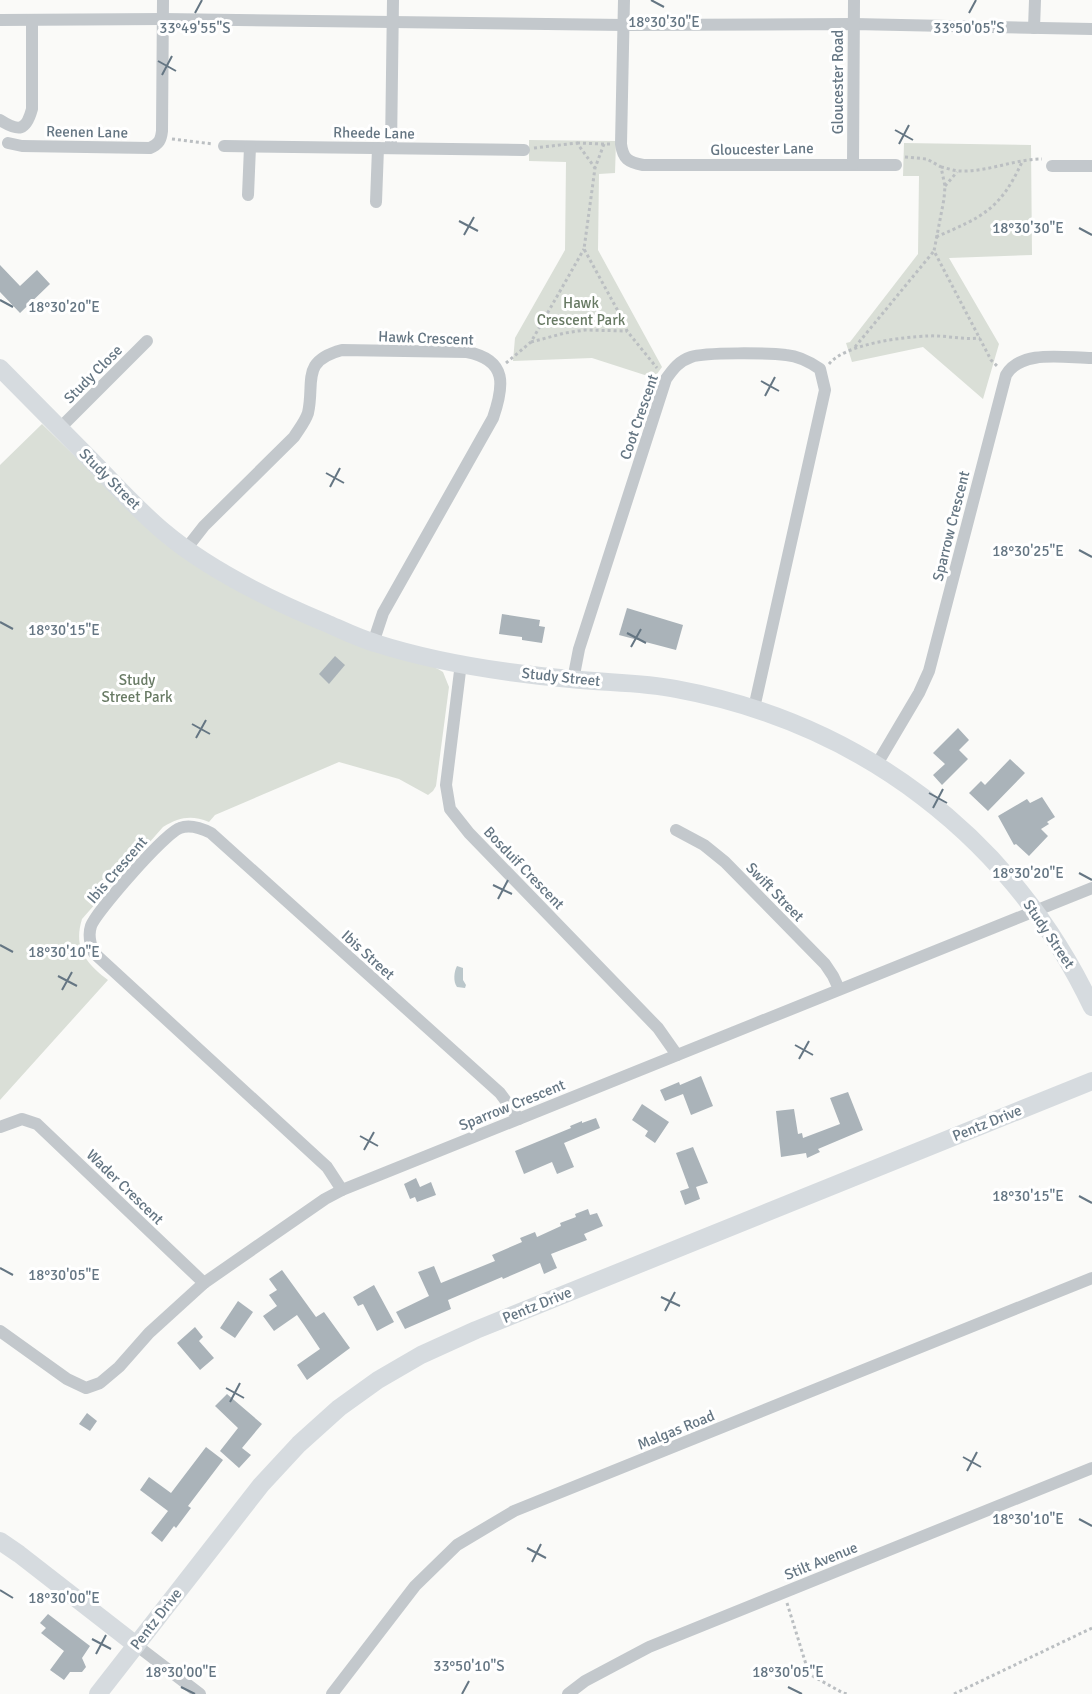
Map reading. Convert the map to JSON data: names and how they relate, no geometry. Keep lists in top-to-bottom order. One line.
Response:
{"streets":{"street":["Gloucester Road","Reenen Lane","Rheede Lane","Gloucester Lane","Hawk Crescent","Study Close","Coot Crescent","Study Street","Sparrow Crescent","Bosduif Crescent","Ibis Crescent","Swift Street","Ibis Street","Pentz Drive","Wader Crescent","Malgas Road","Stilt Avenue"]},"crossings":[["Gloucester Road","Gloucester Lane"],["Hawk Crescent","Study Street"],["Study Close","Study Street"],["Coot Crescent","Study Street"],["Study Street","Sparrow Crescent"],["Study Street","Bosduif Crescent"],["Sparrow Crescent","Bosduif Crescent"],["Sparrow Crescent","Ibis Crescent"],["Sparrow Crescent","Swift Street"],["Sparrow Crescent","Ibis Street"],["Sparrow Crescent","Wader Crescent"],["Ibis Crescent","Ibis Street"]],"parks":["Hawk Crescent Park","Study Street Park"],"coordinates":["18°30'30\"E","33°49'55\"S","33°50'05\"S","18°30'20\"E","18°30'25\"E","18°30'15\"E","18°30'10\"E","18°30'05\"E","18°30'00\"E","33°50'10\"S"]}
